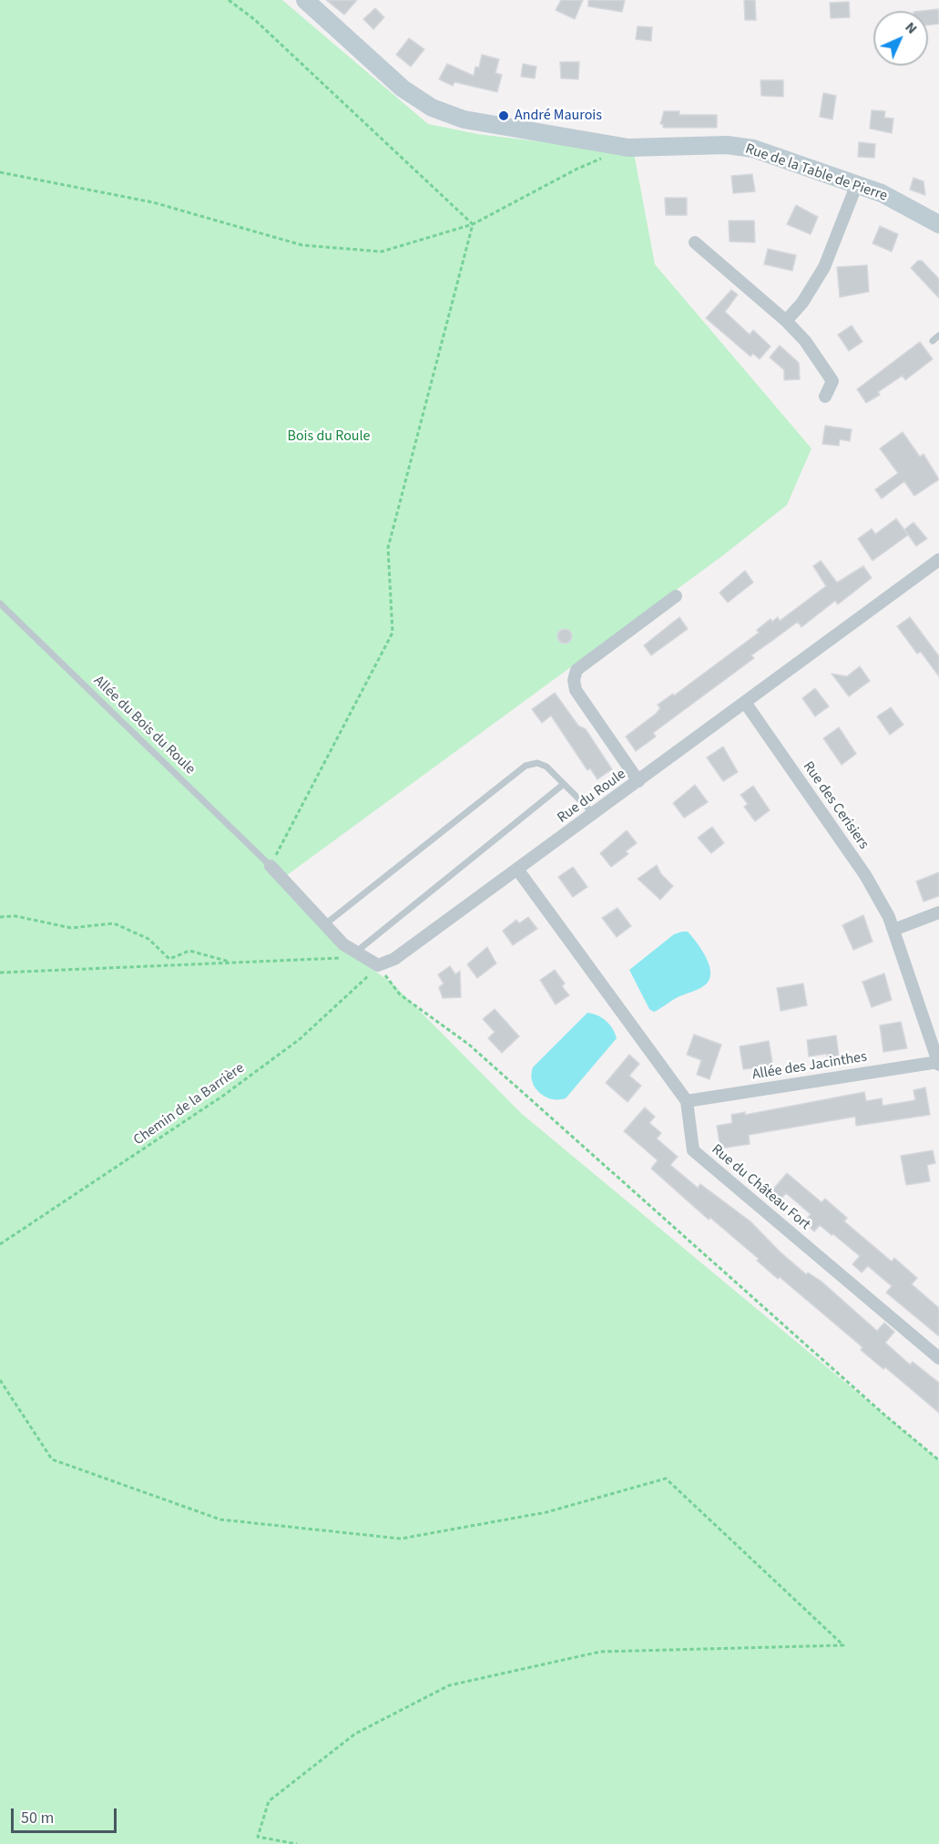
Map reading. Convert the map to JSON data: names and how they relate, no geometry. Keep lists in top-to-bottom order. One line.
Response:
{"streets":{"street":["Rue de la Table de Pierre","Rue du Roule","Rue des Cerisiers","Allée des Jacinthes","Rue du Château Fort"],"lane":["Allée du Bois du Roule"],"path":["Chemin de la Barrière"]},"crossings":[["Rue du Roule","Rue des Cerisiers"],["Rue du Roule","Chemin de la Barrière"],["Rue du Roule","Rue du Château Fort"],["Rue des Cerisiers","Allée des Jacinthes"],["Allée des Jacinthes","Rue du Château Fort"]],"parks":["Bois du Roule"],"places":["André Maurois"],"scale_bar":"50 m","north":"top right"}
